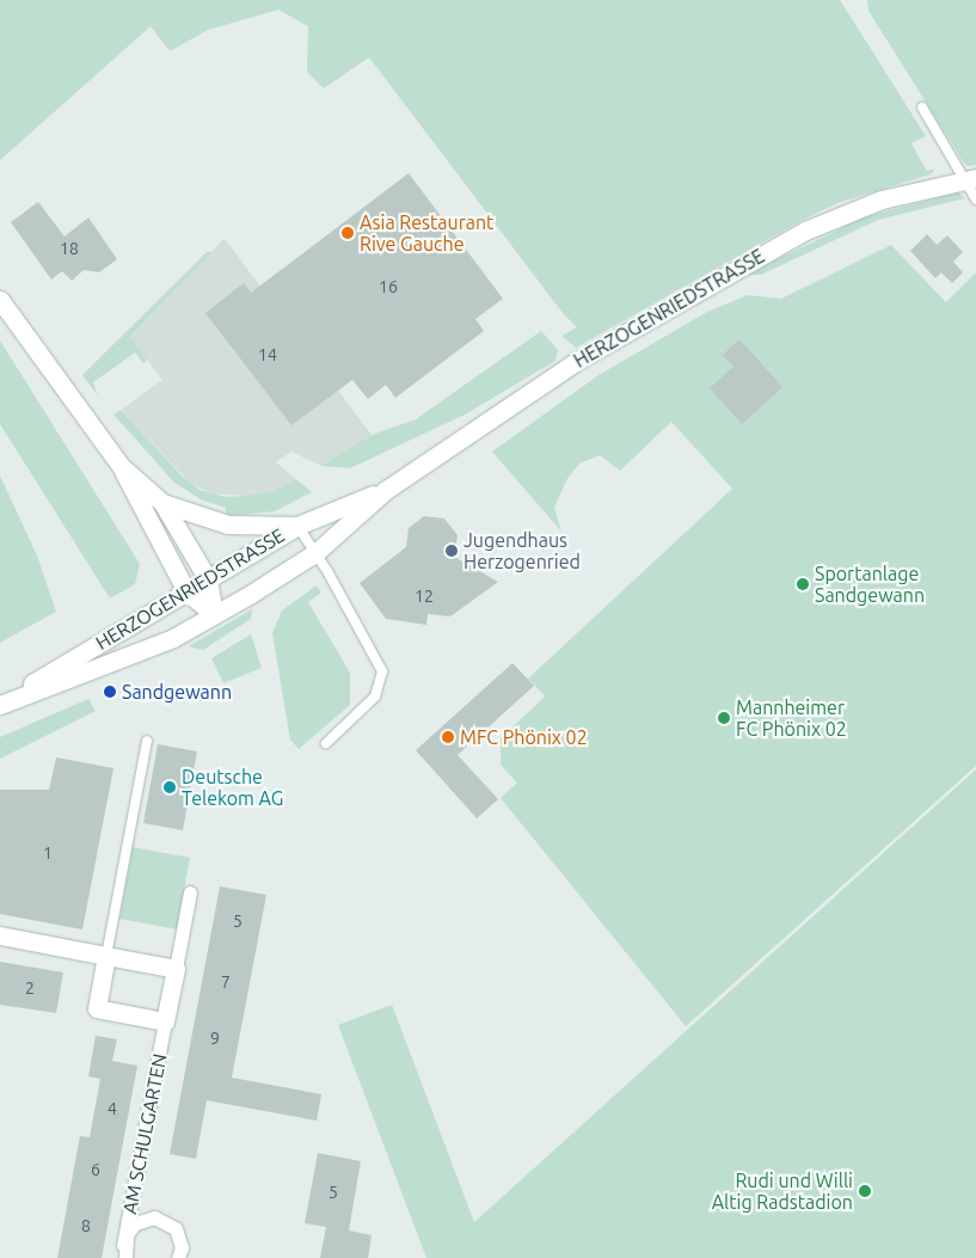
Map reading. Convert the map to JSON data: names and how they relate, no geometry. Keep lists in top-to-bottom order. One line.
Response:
{"streets":{"street":["HERZOGENRIEDSTRASSE","AM SCHULGARTEN"]},"places":["Asia Restaurant Rive Gauche","Jugendhaus Herzogenried","Sportanlage Sandgewann","Sandgewann","Mannheimer FC Phönix 02","MFC Phönix 02","Deutsche Telekom AG","Rudi und Willi Altig Radstadion"],"house_numbers":["18","16","14","12","1","5","7","2","9","4","6","5","8"]}
